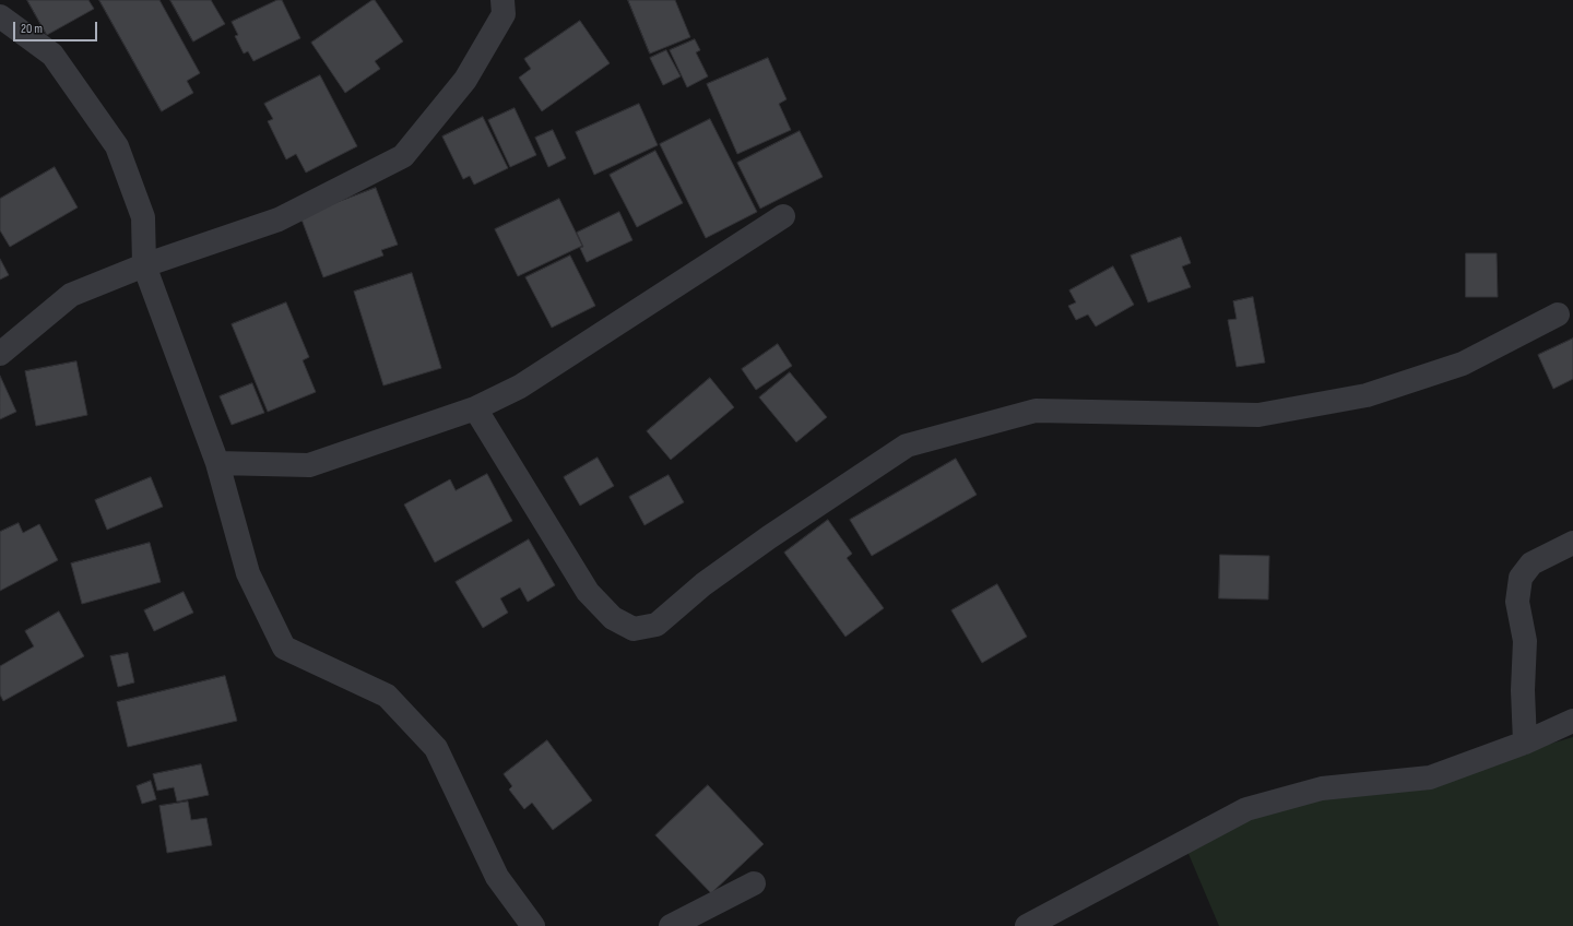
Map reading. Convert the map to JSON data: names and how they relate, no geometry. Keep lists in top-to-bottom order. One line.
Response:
{"scale_bar":"20 m"}
